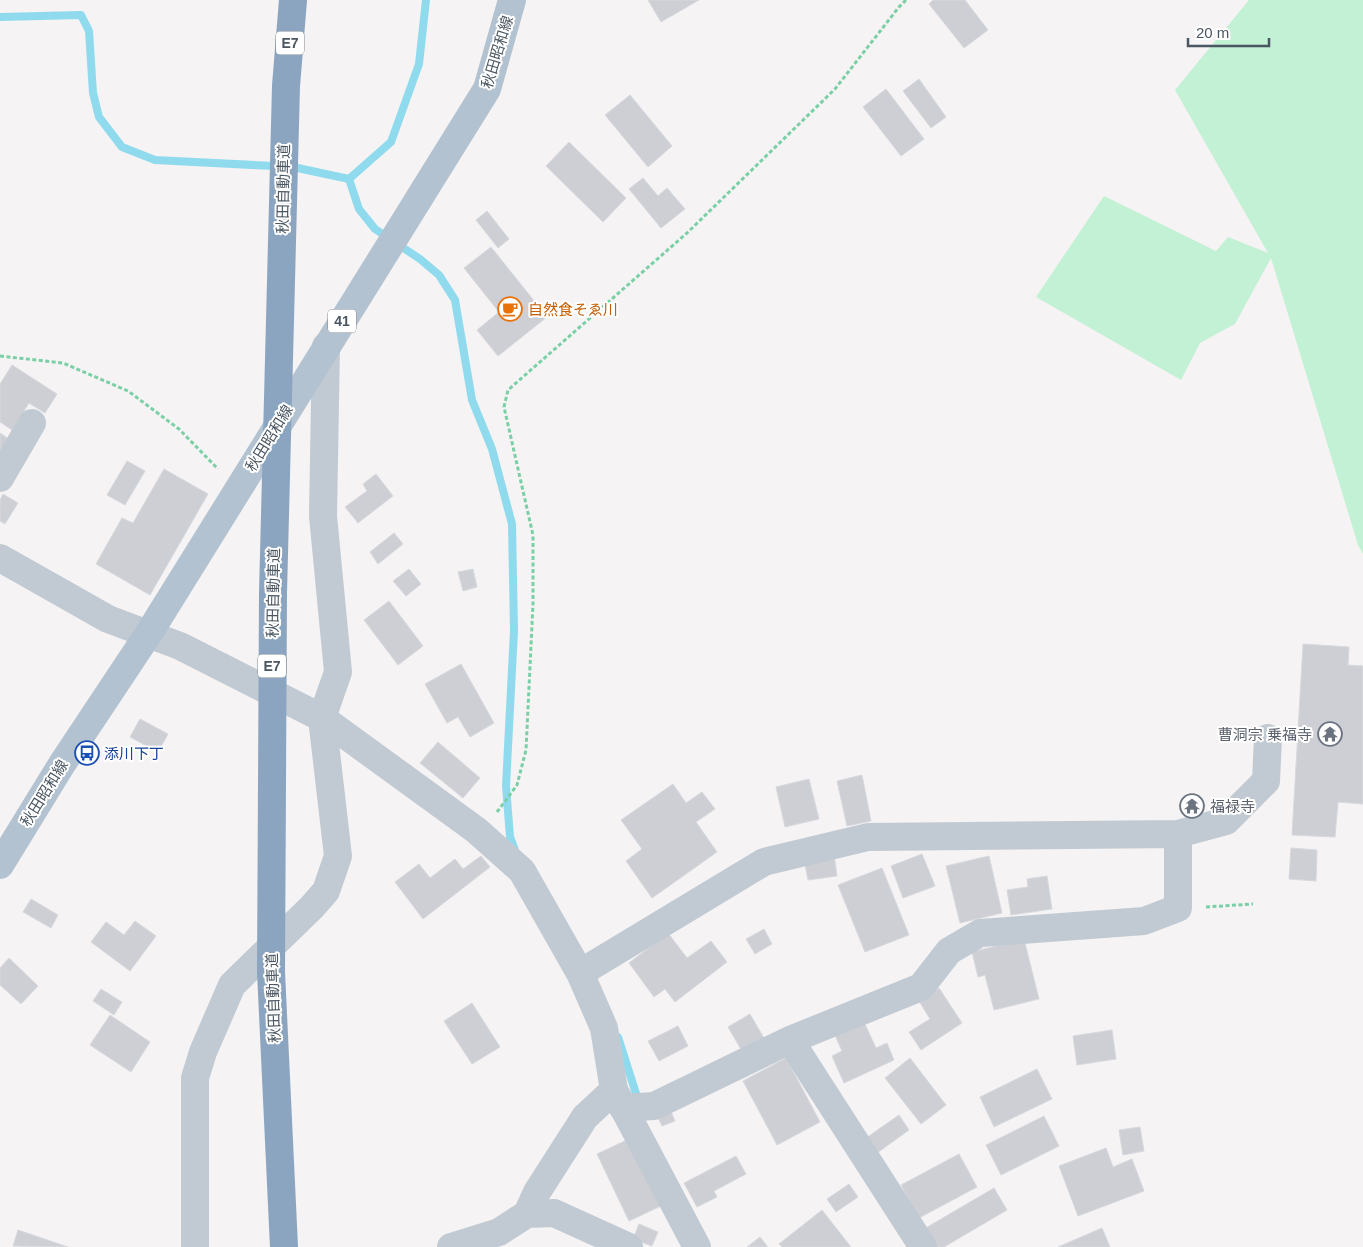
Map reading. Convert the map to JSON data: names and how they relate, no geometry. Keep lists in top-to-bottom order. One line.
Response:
{"streets":{"highway":["E7","秋田自動車道"],"main road":["秋田昭和線","41"]},"places":{"cafe":["自然食そゑ川"],"temple":["曹洞宗 乗福寺","福禄寺"],"bus stop":["添川下丁"]},"scale_bar":"20 m"}
